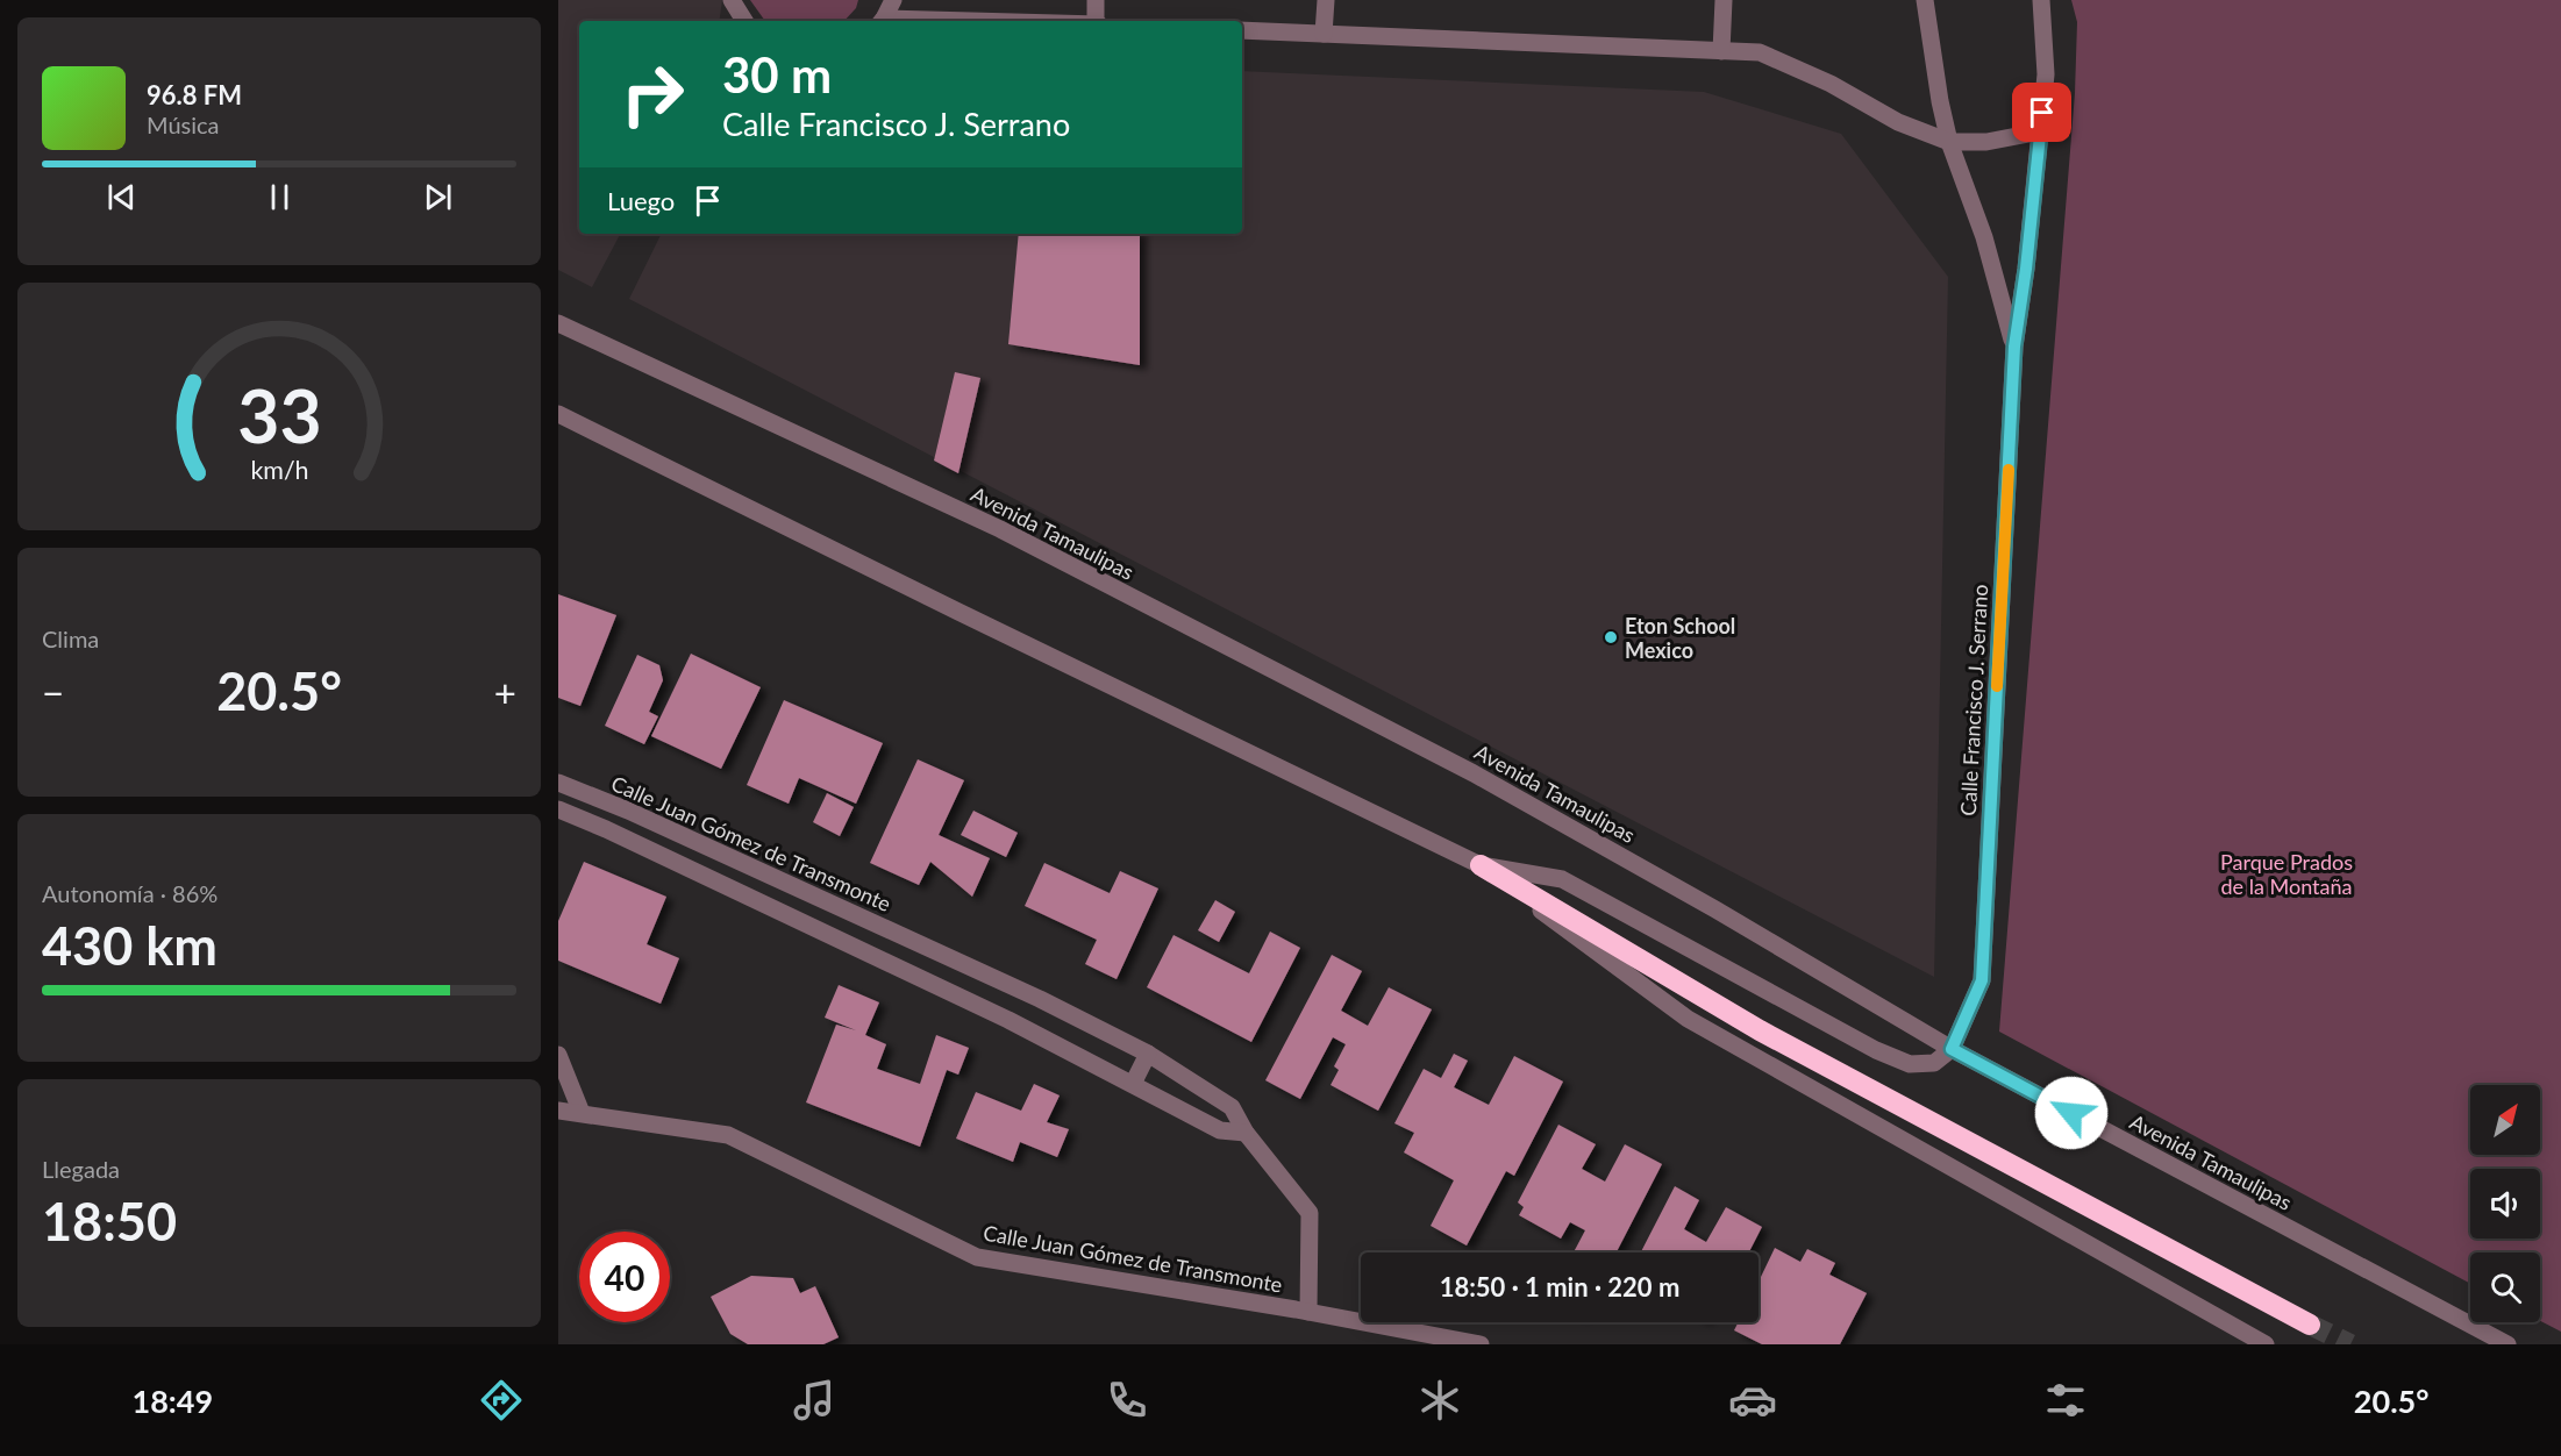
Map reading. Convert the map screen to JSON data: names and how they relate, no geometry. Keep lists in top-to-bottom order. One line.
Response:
{"streets":{"street":["Avenida Tamaulipas","Calle Francisco J. Serrano","Calle Juan Gómez de Transmonte"]},"crossings":[["Avenida Tamaulipas","Calle Francisco J. Serrano"]],"parks":["Parque Prados de la Montaña"],"places":["Eton School Mexico"],"north":"top right","page":{"turn":["30 m","Calle Francisco J. Serrano"],"song":["96.8 FM","Música"],"then":"Luego","tile":["Clima",["Autonomía · 86%","430 km"],["Llegada","18:50"]],"heat":["−","20.5°","+"],"limit":"40","trip":"18:50 · 1 min · 220 m","tabs":["18:49","20.5°"],"gauge":["33","km/h"]}}
